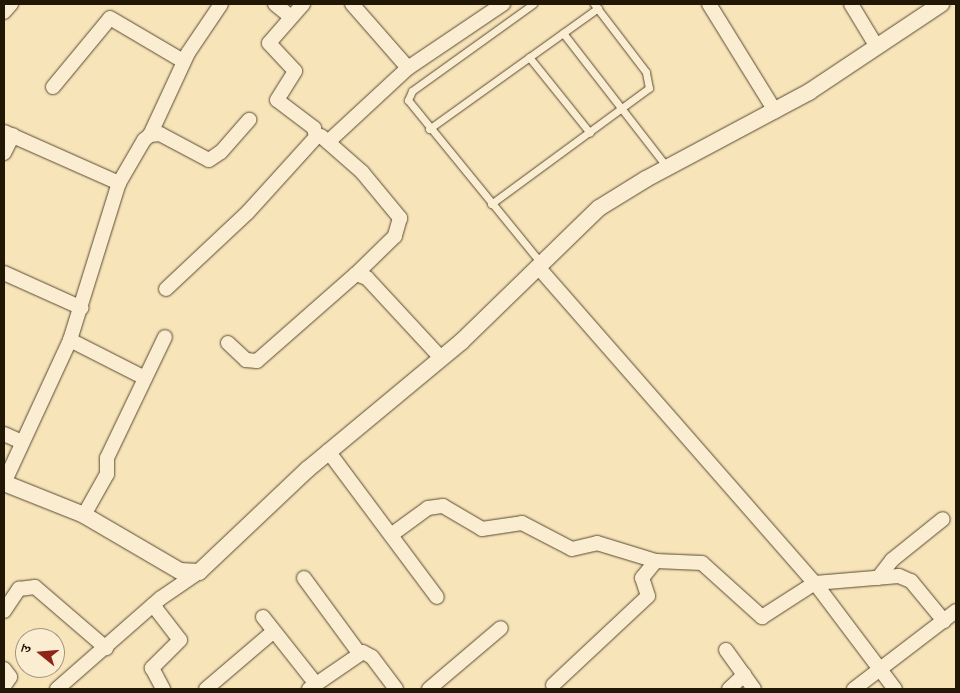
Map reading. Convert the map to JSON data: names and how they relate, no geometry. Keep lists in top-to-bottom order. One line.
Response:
{"north":"left"}
